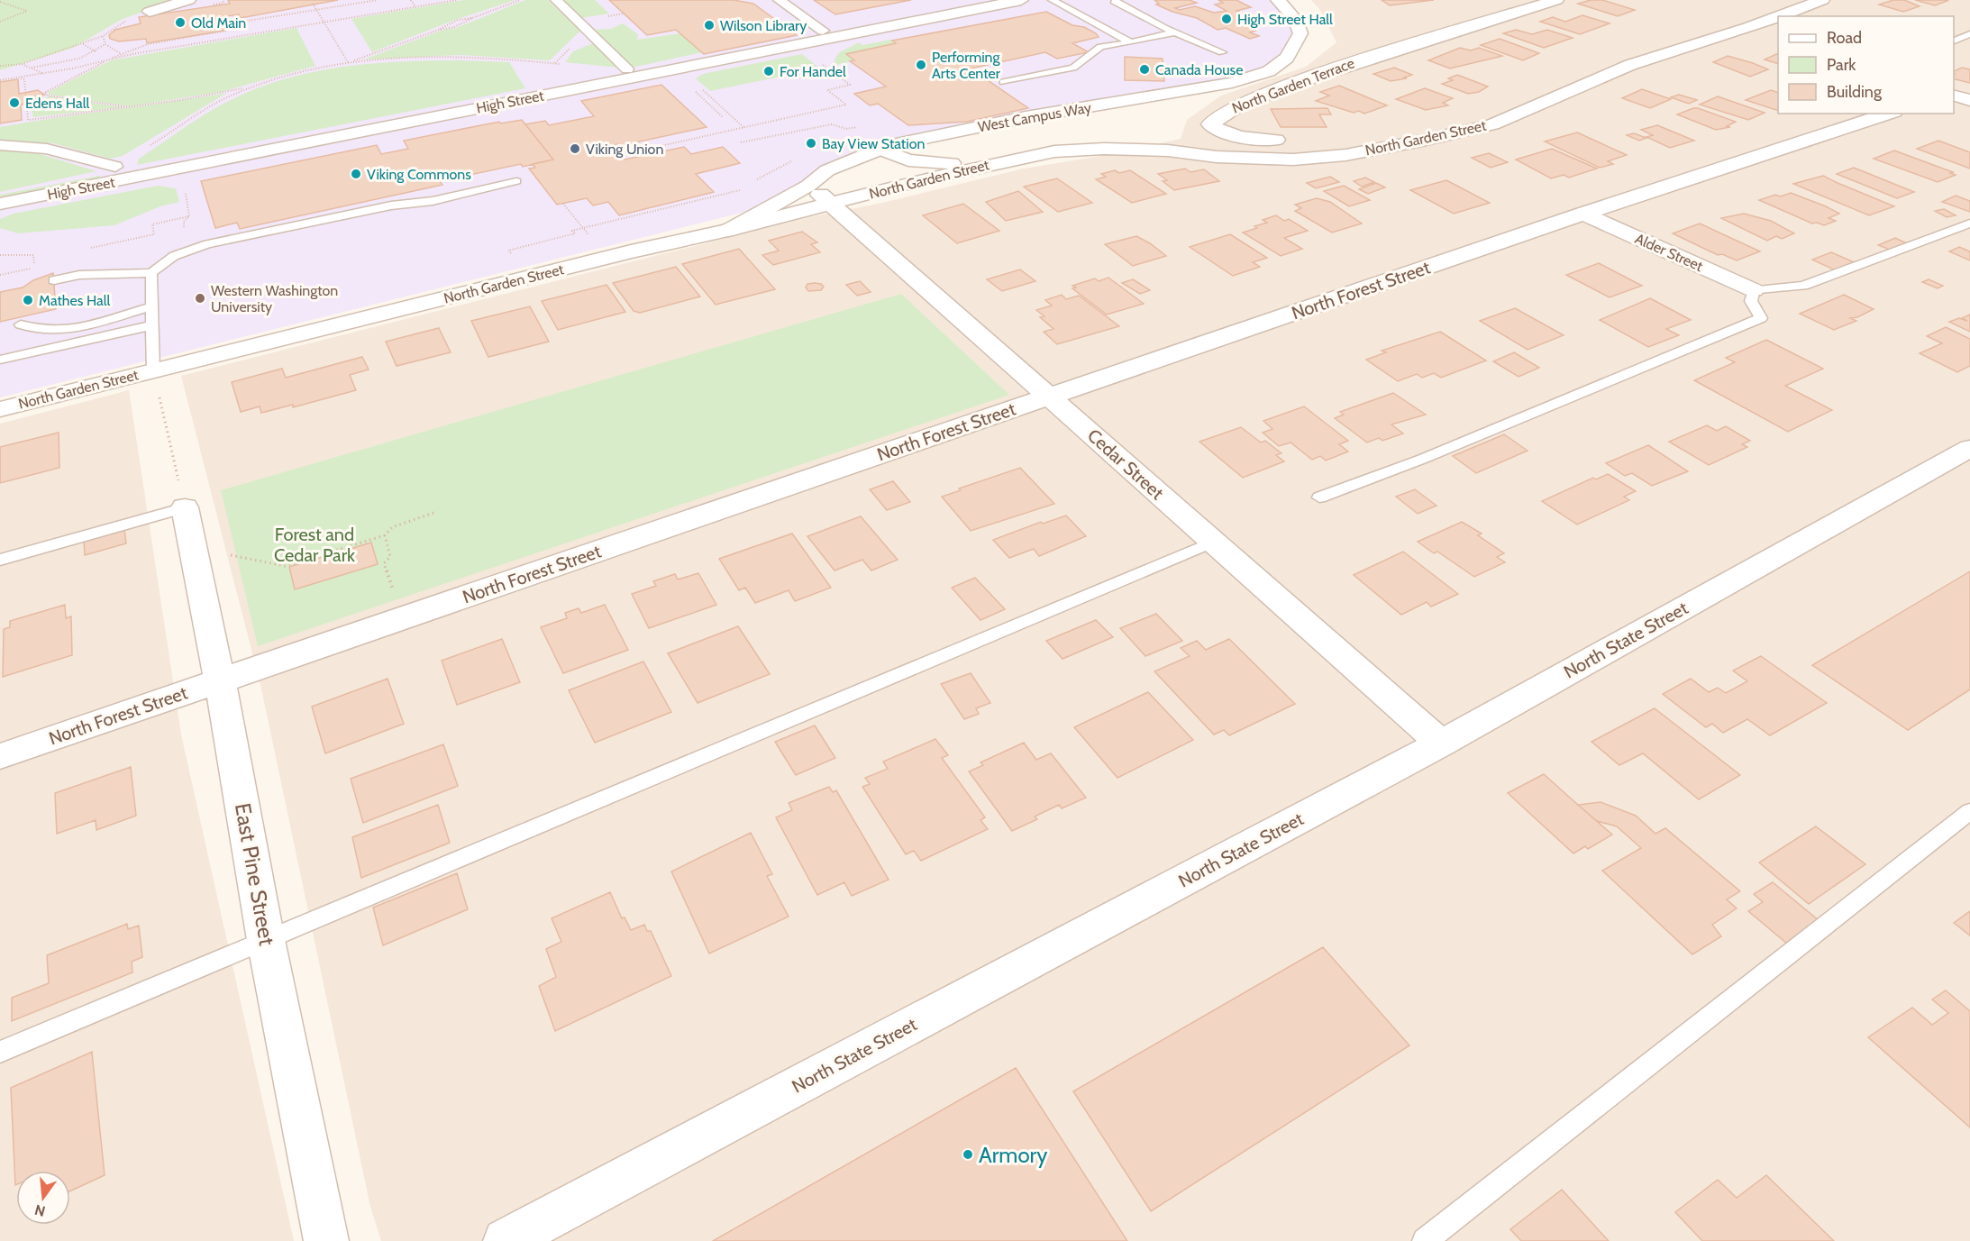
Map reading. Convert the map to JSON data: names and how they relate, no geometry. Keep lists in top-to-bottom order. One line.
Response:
{"streets":{"street":["North Garden Terrace","High Street","West Campus Way","North Garden Street","Alder Street","North Forest Street","Cedar Street","North State Street","East Pine Street"]},"crossings":[["West Campus Way","North Garden Street"],["West Campus Way","Cedar Street"],["North Garden Street","Cedar Street"],["Alder Street","North Forest Street"],["North Forest Street","Cedar Street"],["North Forest Street","East Pine Street"],["Cedar Street","North State Street"]],"parks":["Forest and Cedar Park"],"places":["High Street Hall","Old Main","Wilson Library","Performing Arts Center","Canada House","For Handel","Edens Hall","Bay View Station","Viking Union","Viking Commons","Western Washington University","Mathes Hall","Armory"],"legend":["Road","Park","Building"],"north":"bottom"}
